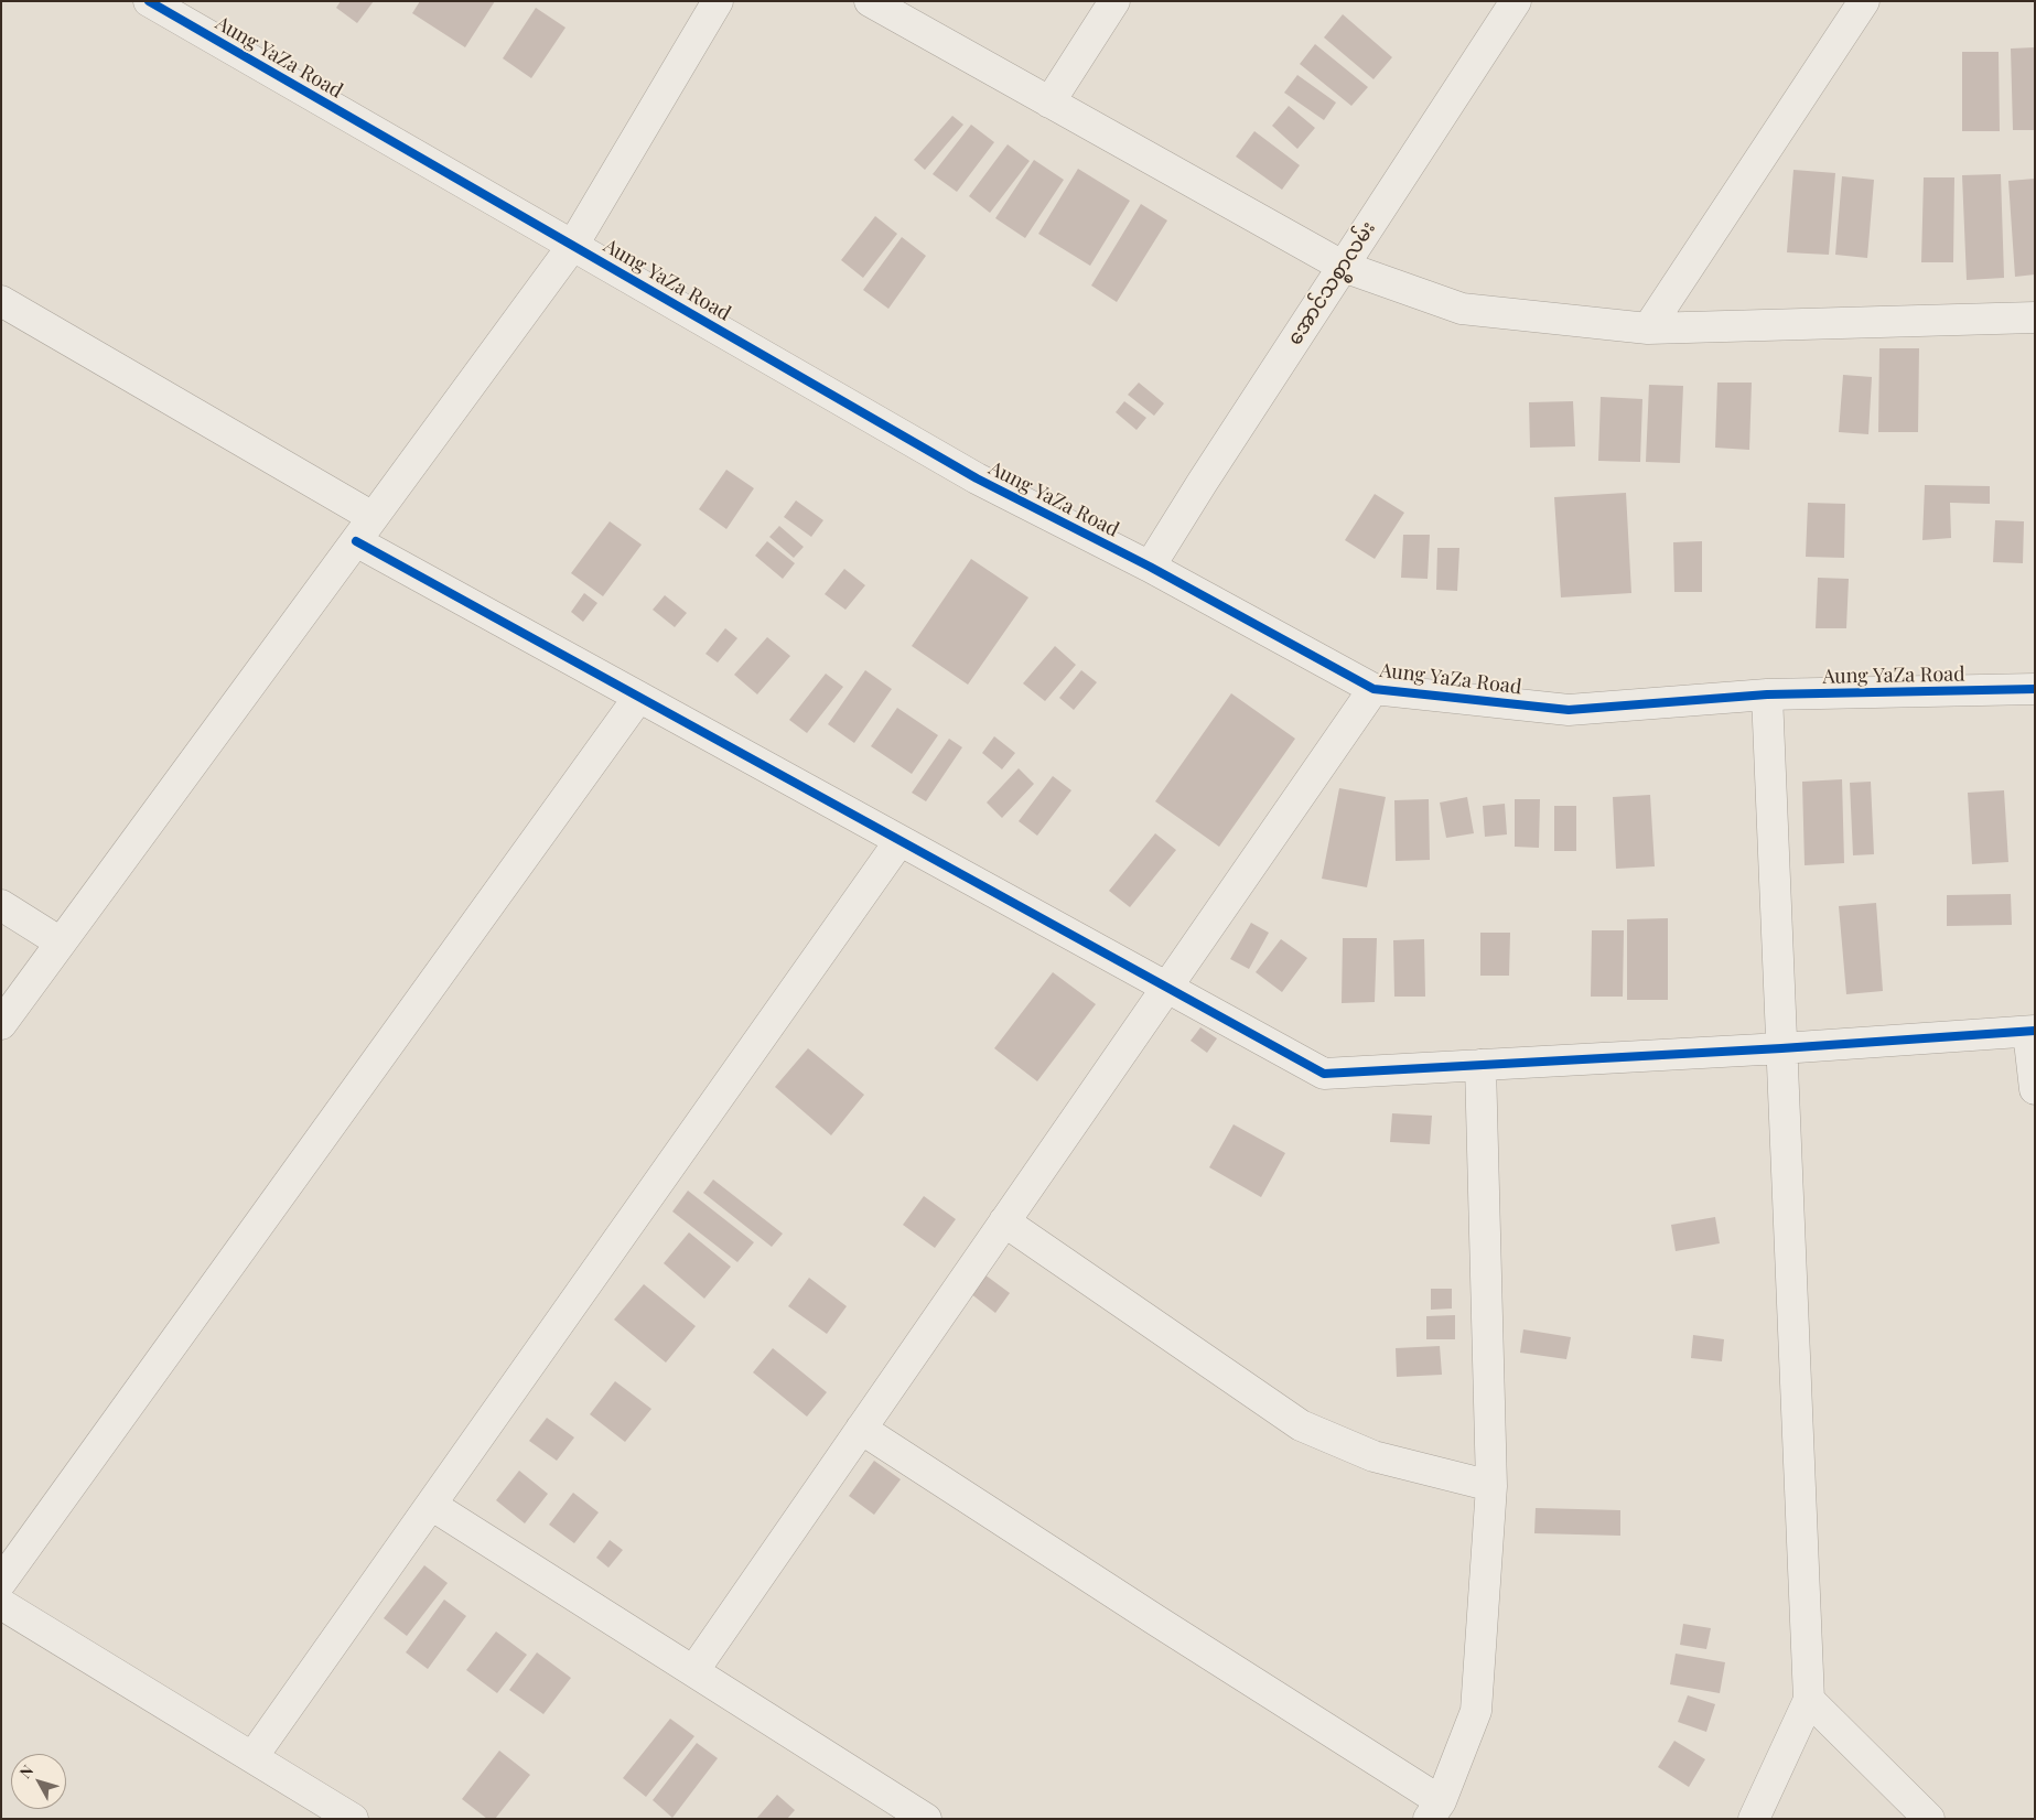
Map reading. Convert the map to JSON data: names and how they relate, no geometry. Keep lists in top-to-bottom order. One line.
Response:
{"streets":{"street":["Aung YaZa Road","အောင်သစ္စာလမ်း"]},"crossings":[["Aung YaZa Road","အောင်သစ္စာလမ်း"]],"north":"top left"}
